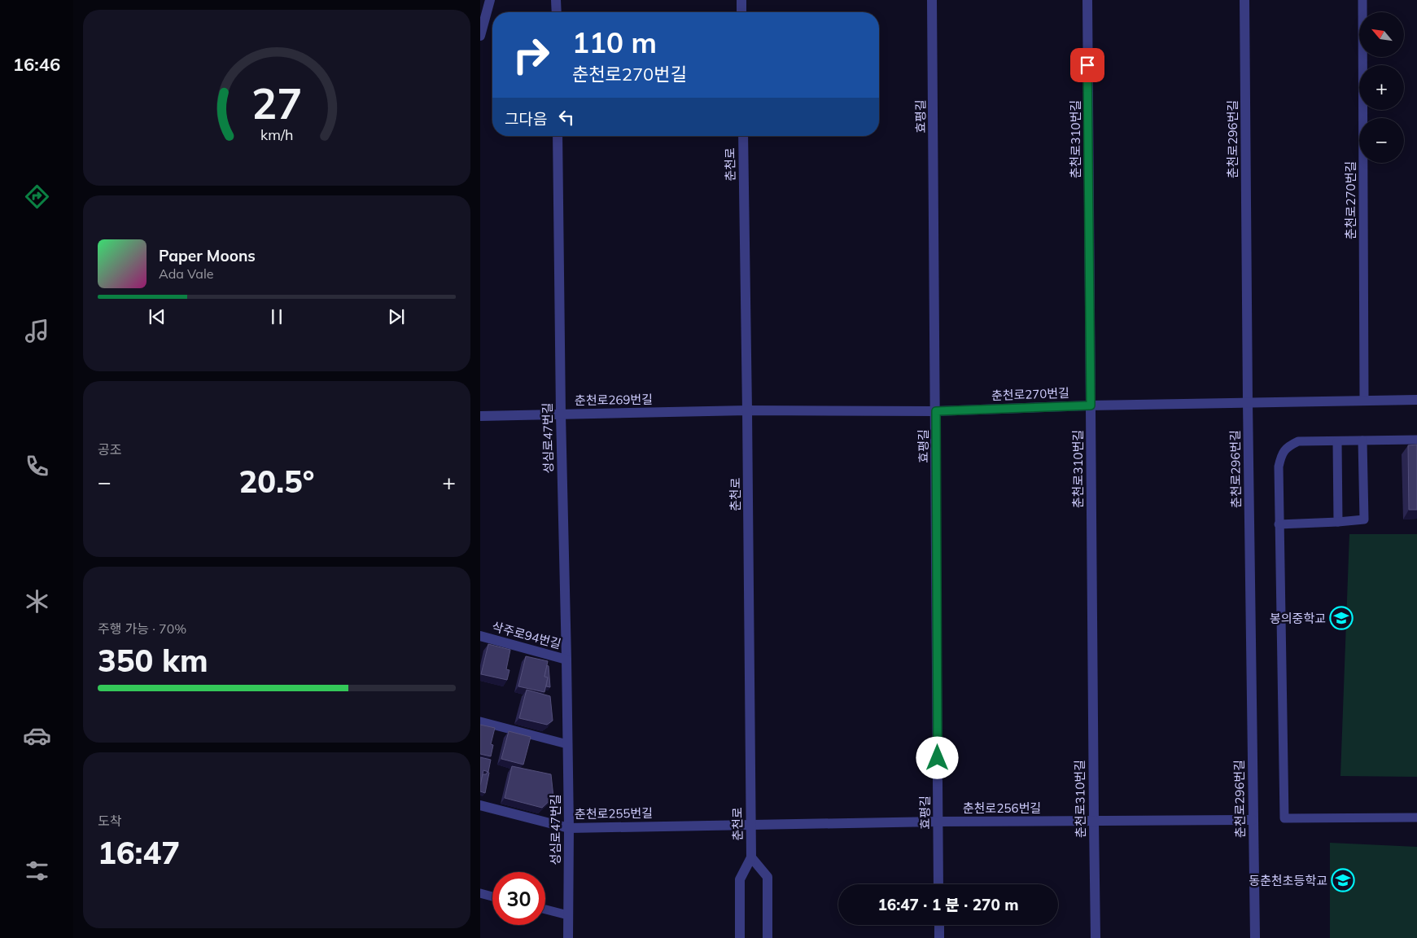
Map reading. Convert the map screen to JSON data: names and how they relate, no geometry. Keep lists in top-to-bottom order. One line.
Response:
{"streets":{"street":["효평길","춘천로310번길","춘천로296번길","춘천로","춘천로270번길","춘천로269번길","성심로47번길","삭주로94번길","춘천로256번길","춘천로255번길"]},"crossings":[["효평길","춘천로270번길"],["효평길","춘천로256번길"],["춘천로310번길","춘천로270번길"],["춘천로310번길","춘천로256번길"],["춘천로296번길","춘천로270번길"],["춘천로296번길","춘천로256번길"],["춘천로","춘천로270번길"],["춘천로","춘천로269번길"],["춘천로","춘천로256번길"],["춘천로","춘천로255번길"],["춘천로270번길","춘천로269번길"],["춘천로269번길","성심로47번길"],["성심로47번길","삭주로94번길"],["성심로47번길","춘천로255번길"],["춘천로256번길","춘천로255번길"]],"places":{"school or university":["봉의중학교","동춘천초등학교"]},"north":"top left","page":{"tabs":"16:46","map_buttons":["+","−"],"turn":["110 m","춘천로270번길"],"then":"그다음","song":["Paper Moons","Ada Vale"],"tile":["공조",["주행 가능 · 70%","350 km"],["도착","16:47"]],"heat":["−","20.5°","+"],"limit":"30","trip":"16:47 · 1 분 · 270 m","gauge":["27","km/h"]}}
